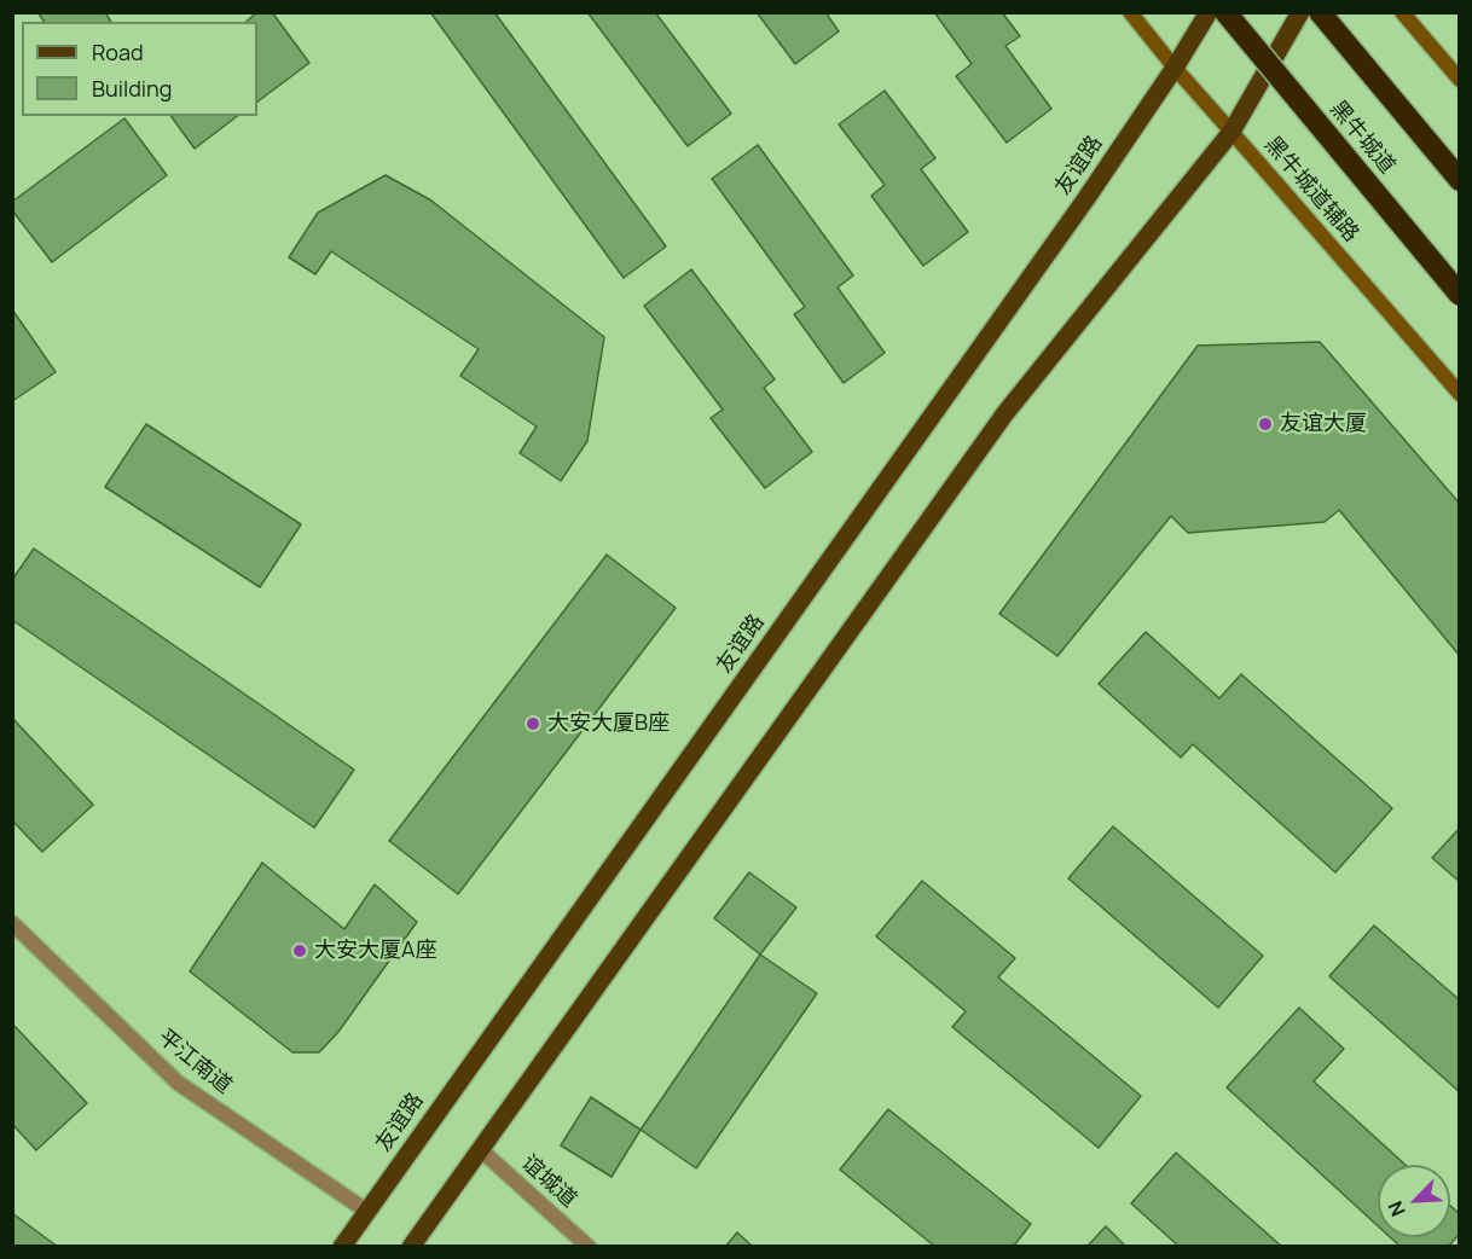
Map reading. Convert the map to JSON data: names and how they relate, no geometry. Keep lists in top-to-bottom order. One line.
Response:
{"streets":{"highway":["黑牛城道"],"main road":["友谊路","黑牛城道辅路"],"street":["平江南道","谊城道"]},"crossings":[["友谊路","黑牛城道辅路"],["友谊路","平江南道"]],"places":["友谊大厦","大安大厦B座","大安大厦A座"],"legend":["Road","Building"],"north":"bottom left"}
